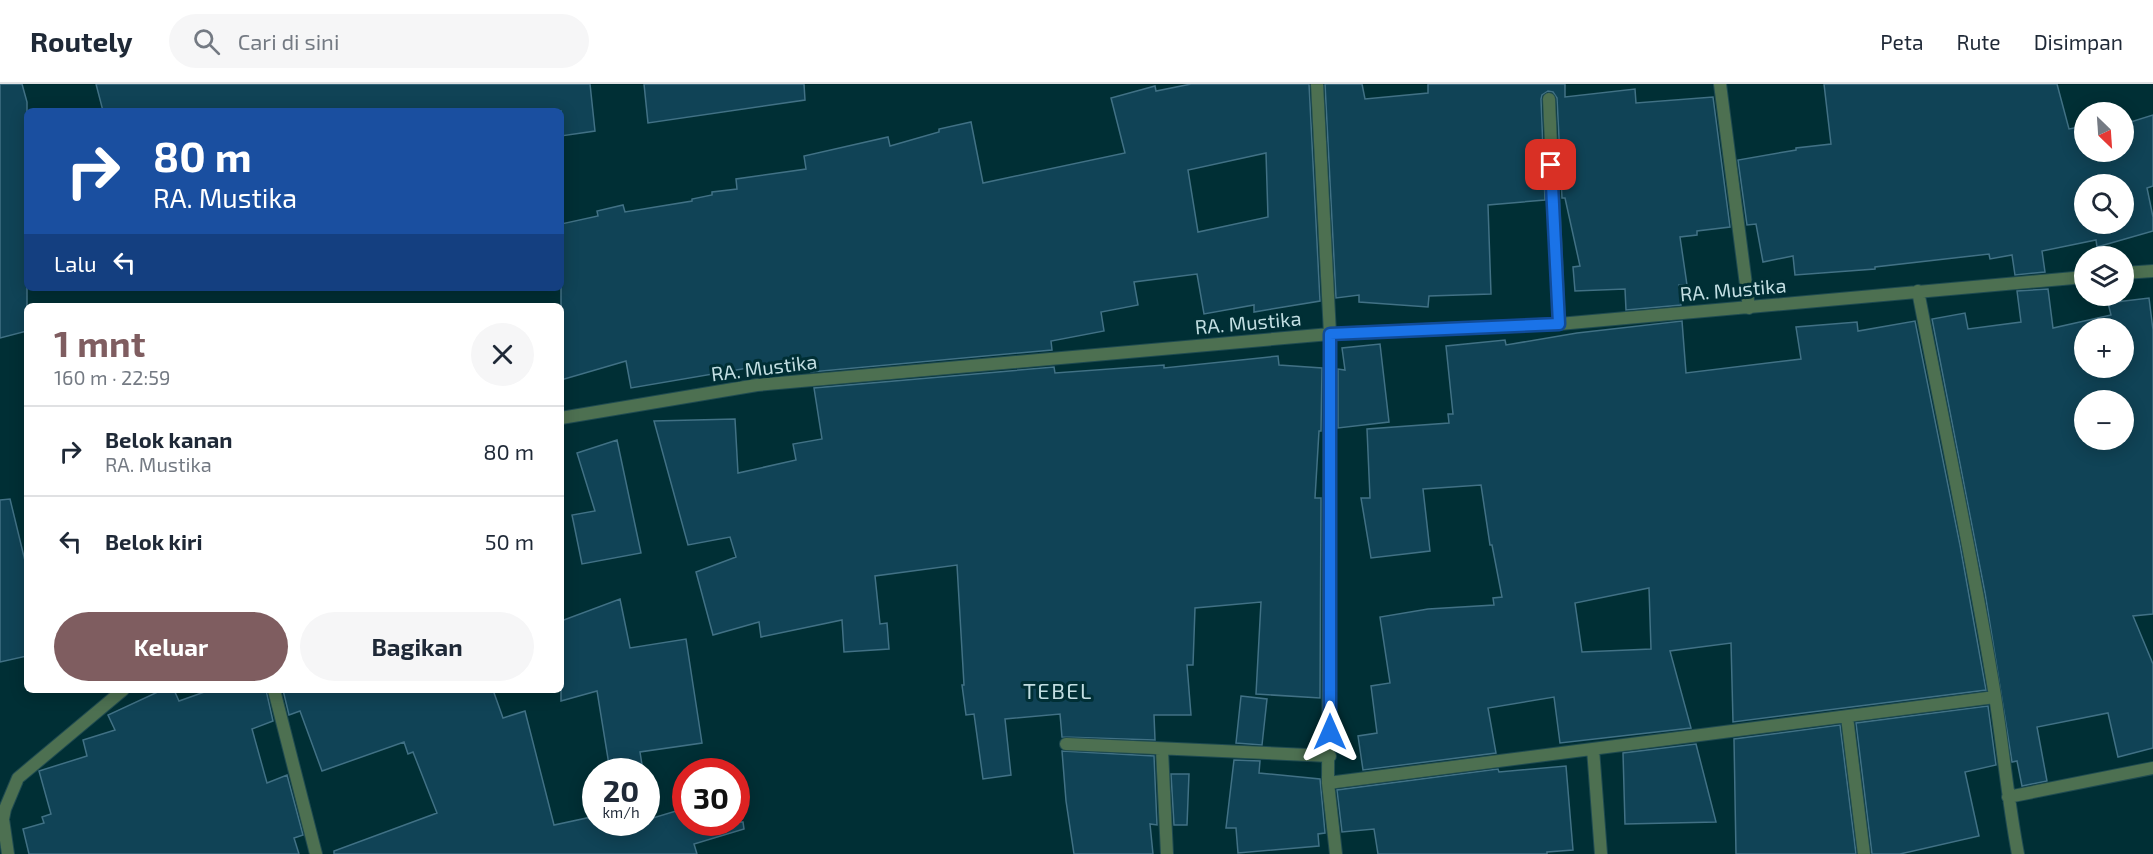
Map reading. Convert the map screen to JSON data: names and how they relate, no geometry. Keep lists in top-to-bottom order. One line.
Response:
{"streets":{"street":["RA. Mustika"]},"districts":["TEBEL"],"north":"bottom right","page":{"header":"Routely","search":"Cari di sini","nav":["Peta","Rute","Disimpan"],"map_buttons":["+","−"],"turn":["80 m","RA. Mustika"],"then":"Lalu","heading":["1 mnt","160 m · 22:59"],"list":[{"name":"Belok kanan","note":"RA. Mustika","value":"80 m"},{"name":"Belok kiri","value":"50 m"}],"buttons":["Keluar","Bagikan"],"speed":"20 km/h","limit":"30"}}
